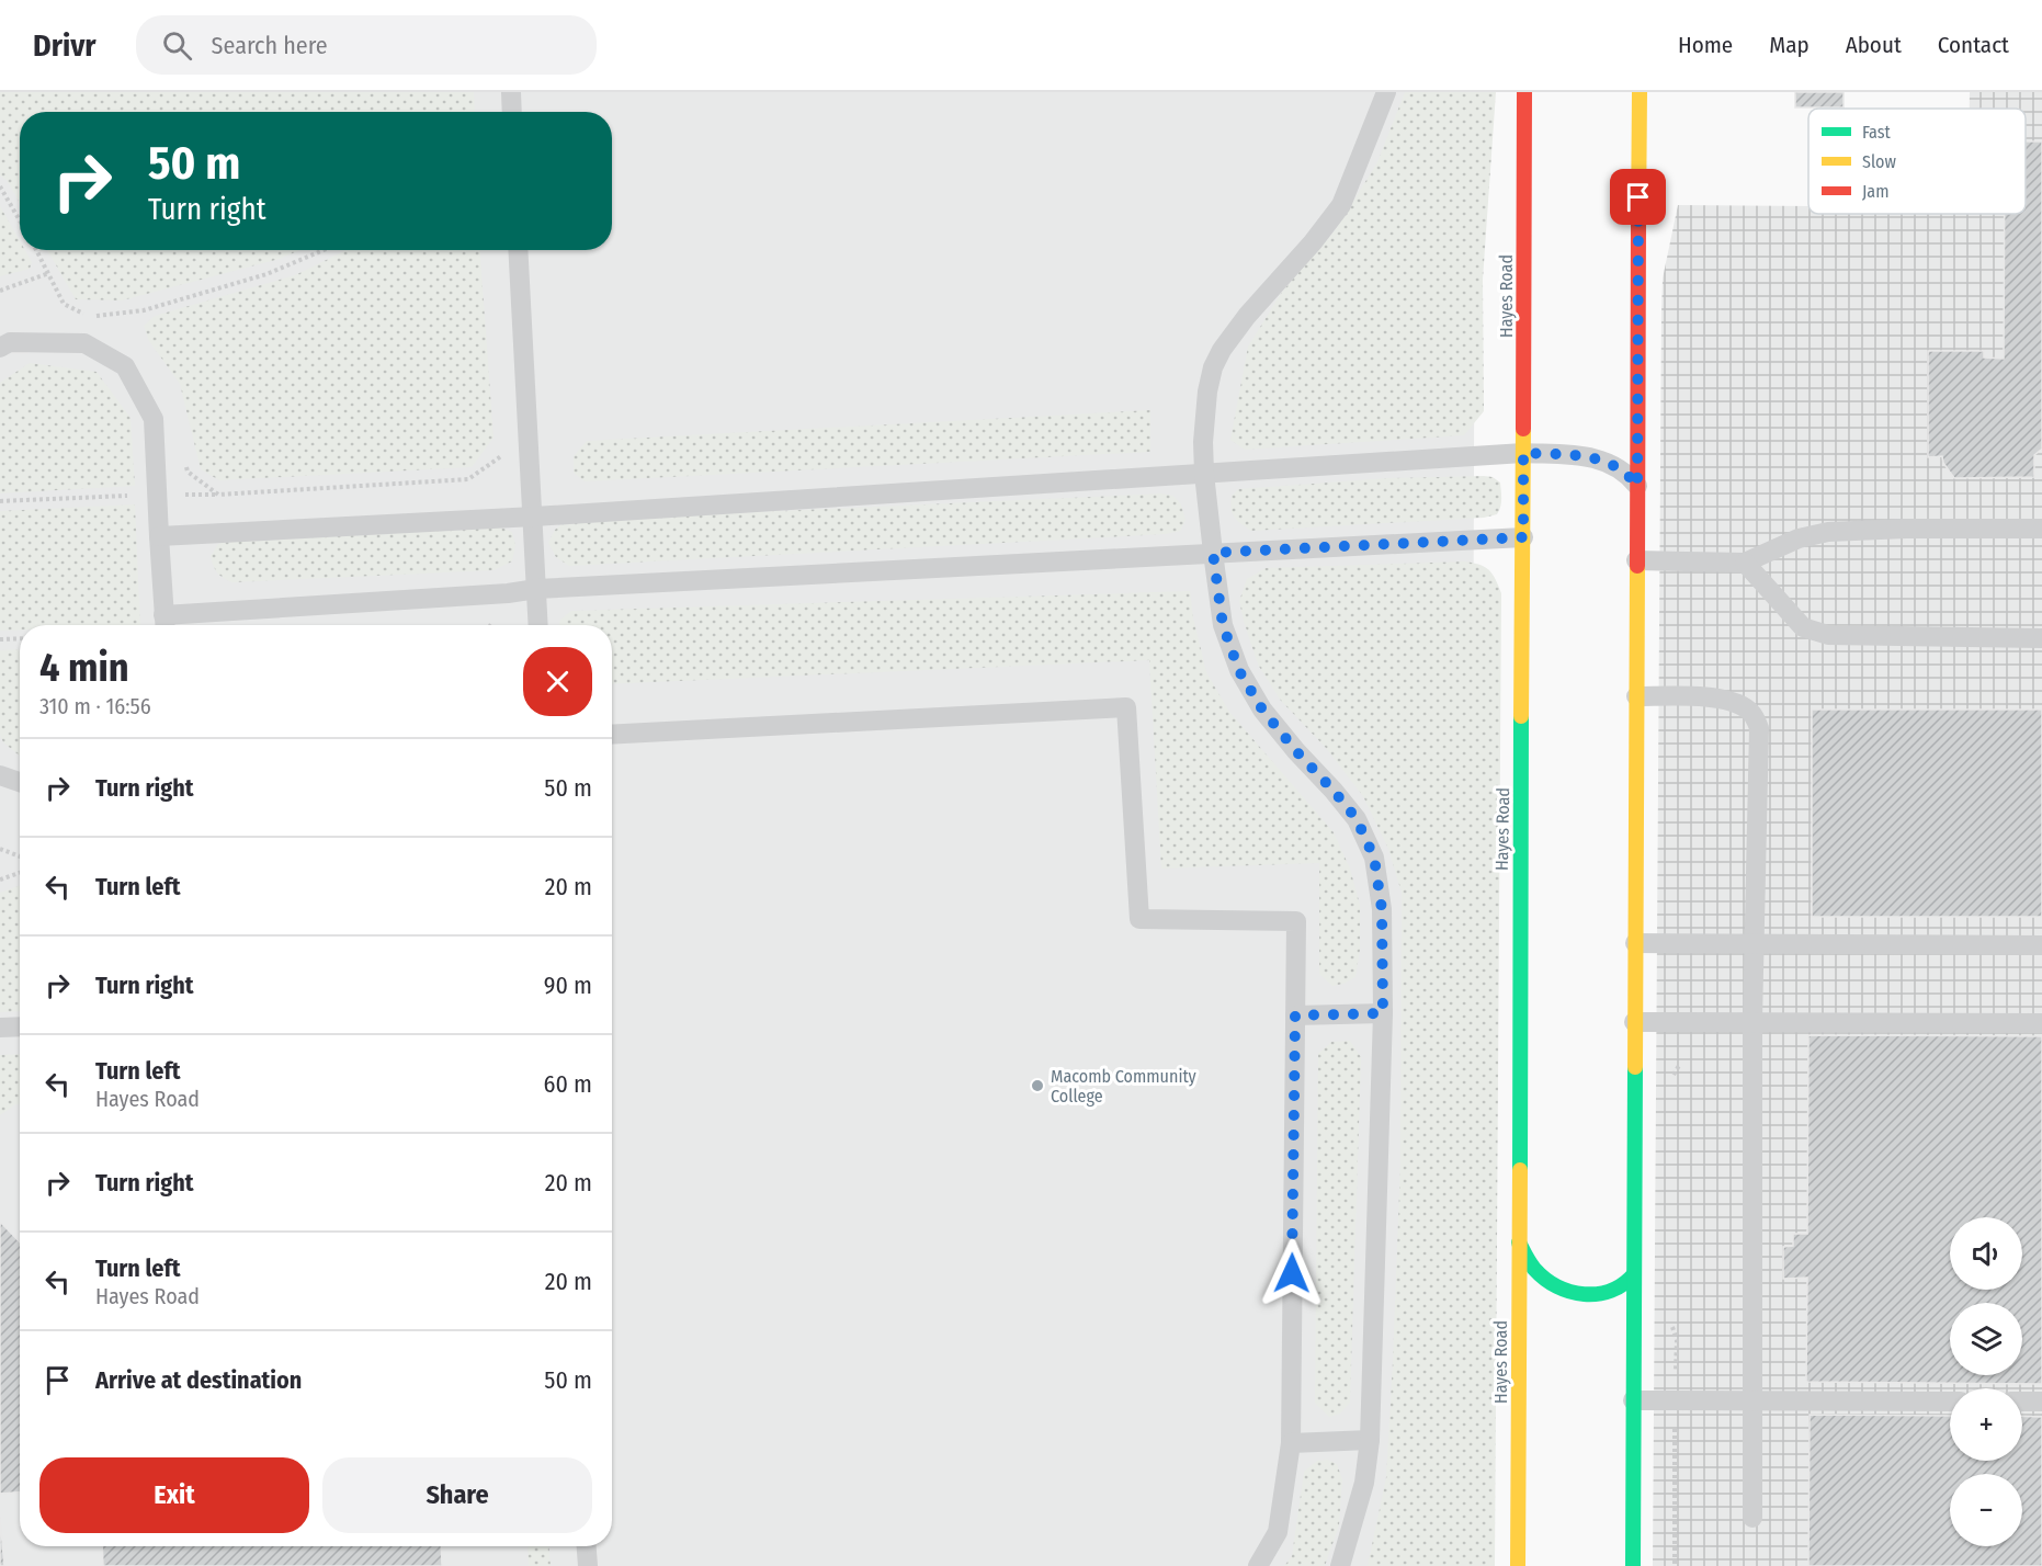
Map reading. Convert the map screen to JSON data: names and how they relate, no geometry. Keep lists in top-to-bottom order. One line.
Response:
{"streets":{"street":["Hayes Road"]},"places":["Macomb Community College"],"legend":["Fast","Slow","Jam"],"page":{"header":"Drivr","search":"Search here","nav":["Home","Map","About","Contact"],"turn":["50 m","Turn right"],"heading":["4 min","310 m · 16:56"],"list":[{"name":"Turn right","value":"50 m"},{"name":"Turn left","value":"20 m"},{"name":"Turn right","value":"90 m"},{"name":"Turn left","note":"Hayes Road","value":"60 m"},{"name":"Turn right","value":"20 m"},{"name":"Turn left","note":"Hayes Road","value":"20 m"},{"name":"Arrive at destination","value":"50 m"}],"map_buttons":["+","−"],"buttons":["Exit","Share"]}}
